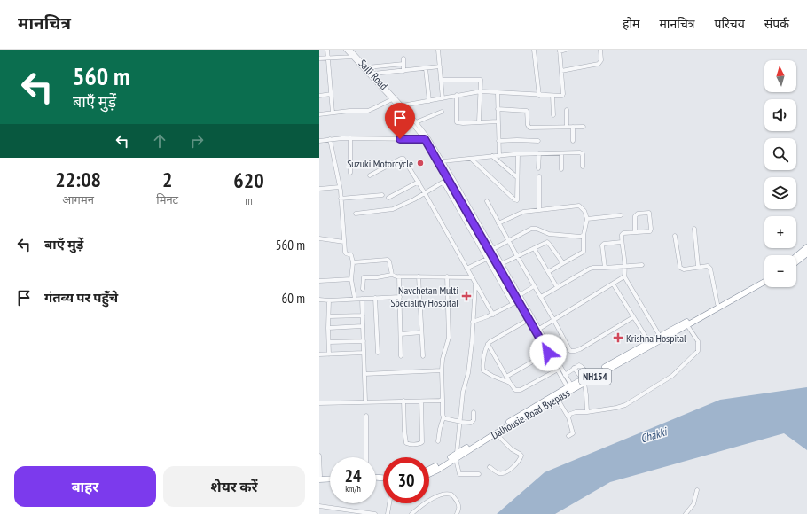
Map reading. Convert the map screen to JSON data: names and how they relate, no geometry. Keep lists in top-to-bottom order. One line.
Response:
{"streets":{"highway":["NH154","Dalhousie Road Byepass"],"street":["Saili Road"]},"crossings":[["Saili Road","NH154"],["Saili Road","Dalhousie Road Byepass"],["NH154","Dalhousie Road Byepass"]],"water":["Chakki"],"places":{"other":["Suzuki Motorcycle"],"health":["Navchetan Multi Speciality Hospital","Krishna Hospital"]},"north":"top","page":{"header":"मानचित्र","nav":["होम","मानचित्र","परिचय","संपर्क"],"turn":["560 m","बाएँ मुड़ें"],"map_buttons":["+","−"],"eta":["22:08","आगमन","2","मिनट","620","m"],"list":[{"name":"बाएँ मुड़ें","value":"560 m"},{"name":"गंतव्य पर पहुँचे","value":"60 m"}],"speed":"24 km/h","limit":"30","buttons":["बाहर","शेयर करें"]}}
